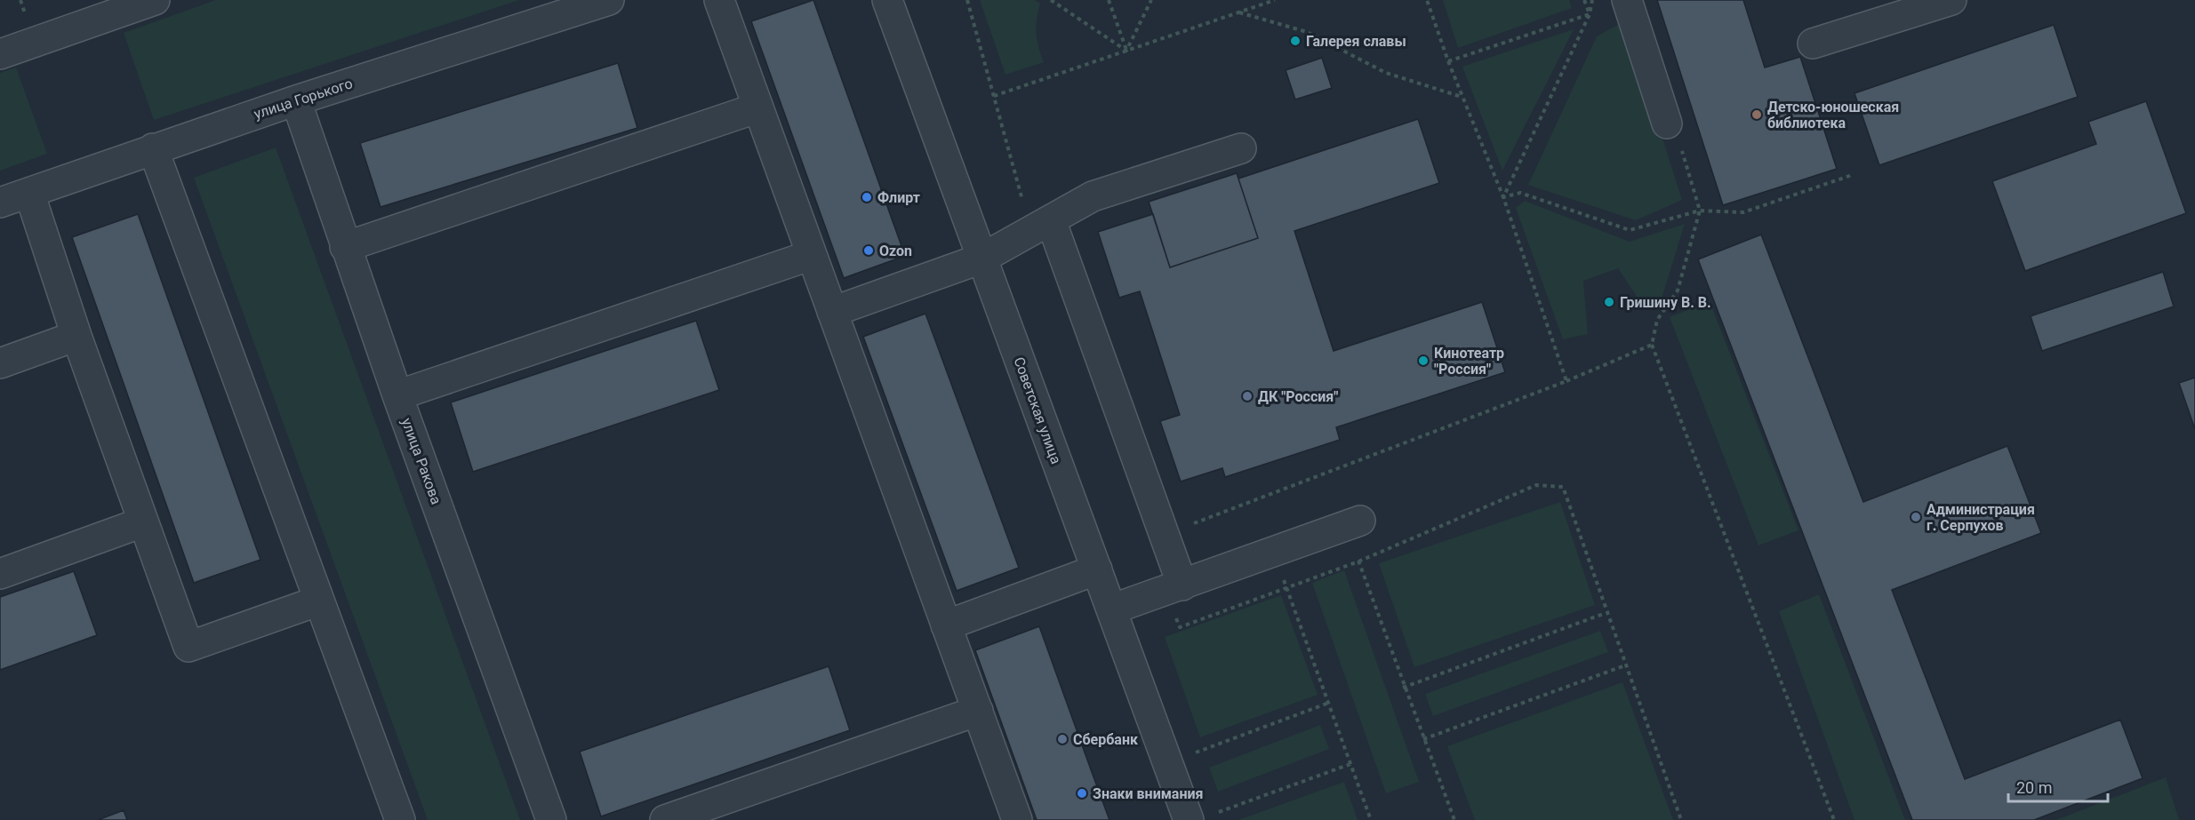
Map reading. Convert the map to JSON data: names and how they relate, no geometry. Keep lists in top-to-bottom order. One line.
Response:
{"streets":{"street":["улица Горького","Советская улица","улица Ракова"]},"crossings":[["улица Горького","улица Ракова"]],"places":["Галерея славы","Детско-юношеская библиотека","Флирт","Ozon","Гришину В. В.","Кинотеатр \"Россия\"","ДК \"Россия\"","Администрация г. Серпухов","Сбербанк","Знаки внимания"],"scale_bar":"20 m"}
